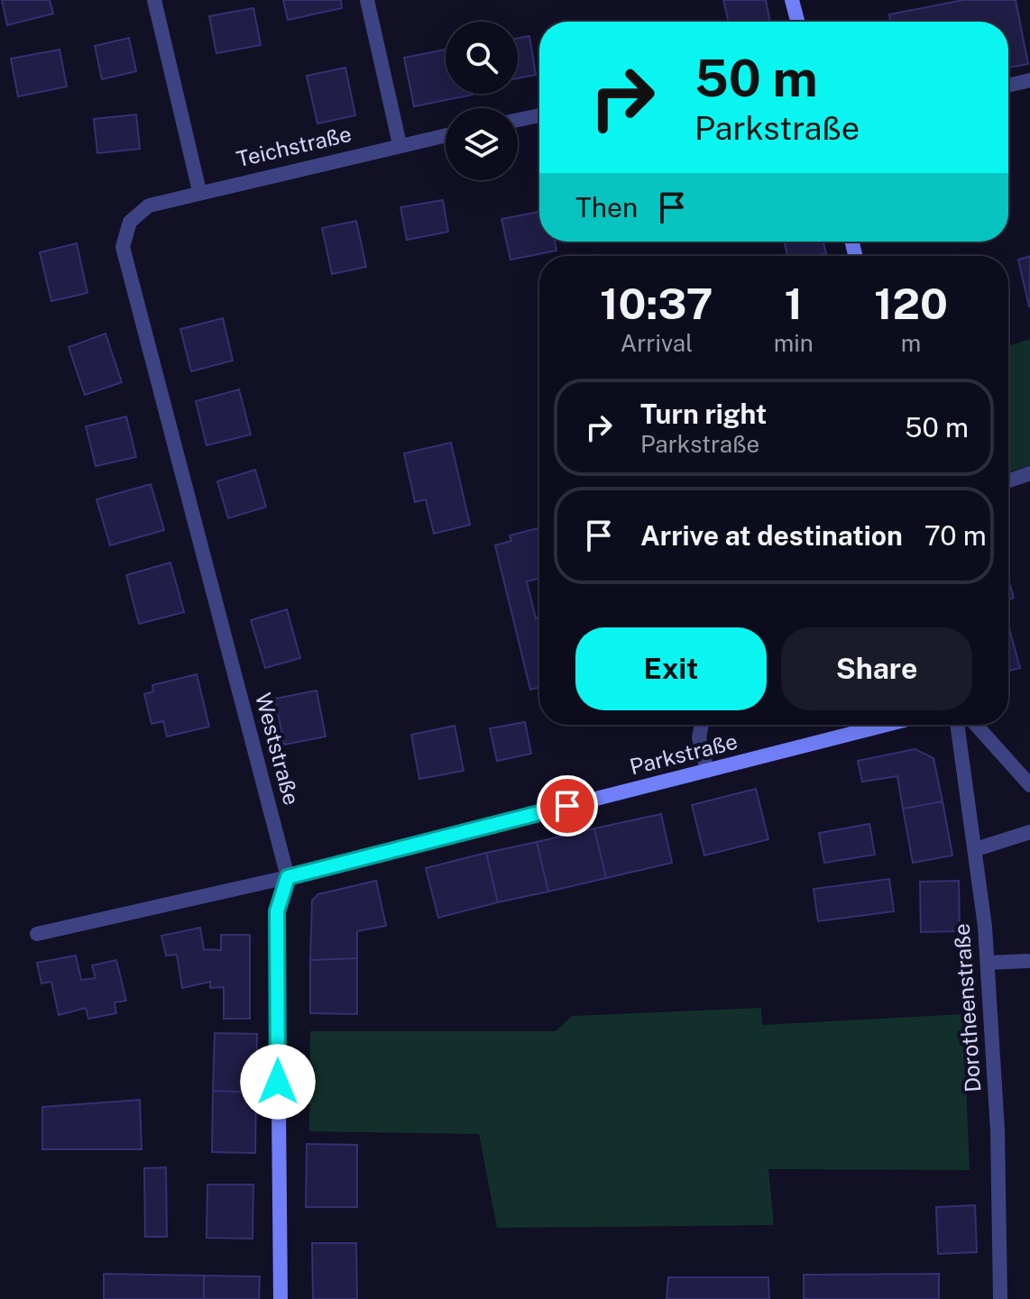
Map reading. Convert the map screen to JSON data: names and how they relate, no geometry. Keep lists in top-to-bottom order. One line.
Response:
{"streets":{"main road":["Parkstraße"],"street":["Teichstraße","Weststraße","Dorotheenstraße"]},"crossings":[["Teichstraße","Weststraße"],["Weststraße","Parkstraße"]],"page":{"turn":["50 m","Parkstraße"],"then":"Then","eta":["10:37","Arrival","1","min","120","m"],"list":[{"name":"Turn right","note":"Parkstraße","value":"50 m"},{"name":"Arrive at destination","value":"70 m"}],"buttons":["Exit","Share"]}}
